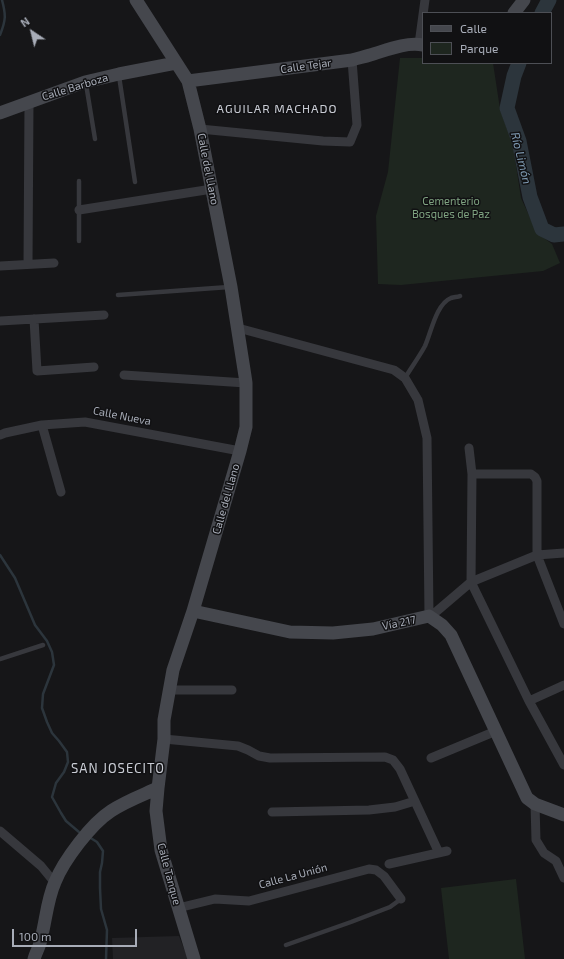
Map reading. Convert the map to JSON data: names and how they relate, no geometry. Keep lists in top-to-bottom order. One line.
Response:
{"streets":{"main road":["Calle Tejar","Calle Barboza","Calle del Llano","Vía 217","Calle Tanque"],"street":["Calle Nueva","Calle La Unión"]},"crossings":[["Calle Tejar","Calle del Llano"],["Calle Barboza","Calle del Llano"],["Calle del Llano","Calle Nueva"],["Calle del Llano","Vía 217"],["Calle del Llano","Calle Tanque"],["Calle Tanque","Calle La Unión"]],"districts":["AGUILAR MACHADO","SAN JOSECITO"],"water":["Río Limón"],"parks":["Cementerio Bosques de Paz"],"legend":["Calle","Parque"],"scale_bar":"100 m","north":"top left"}
